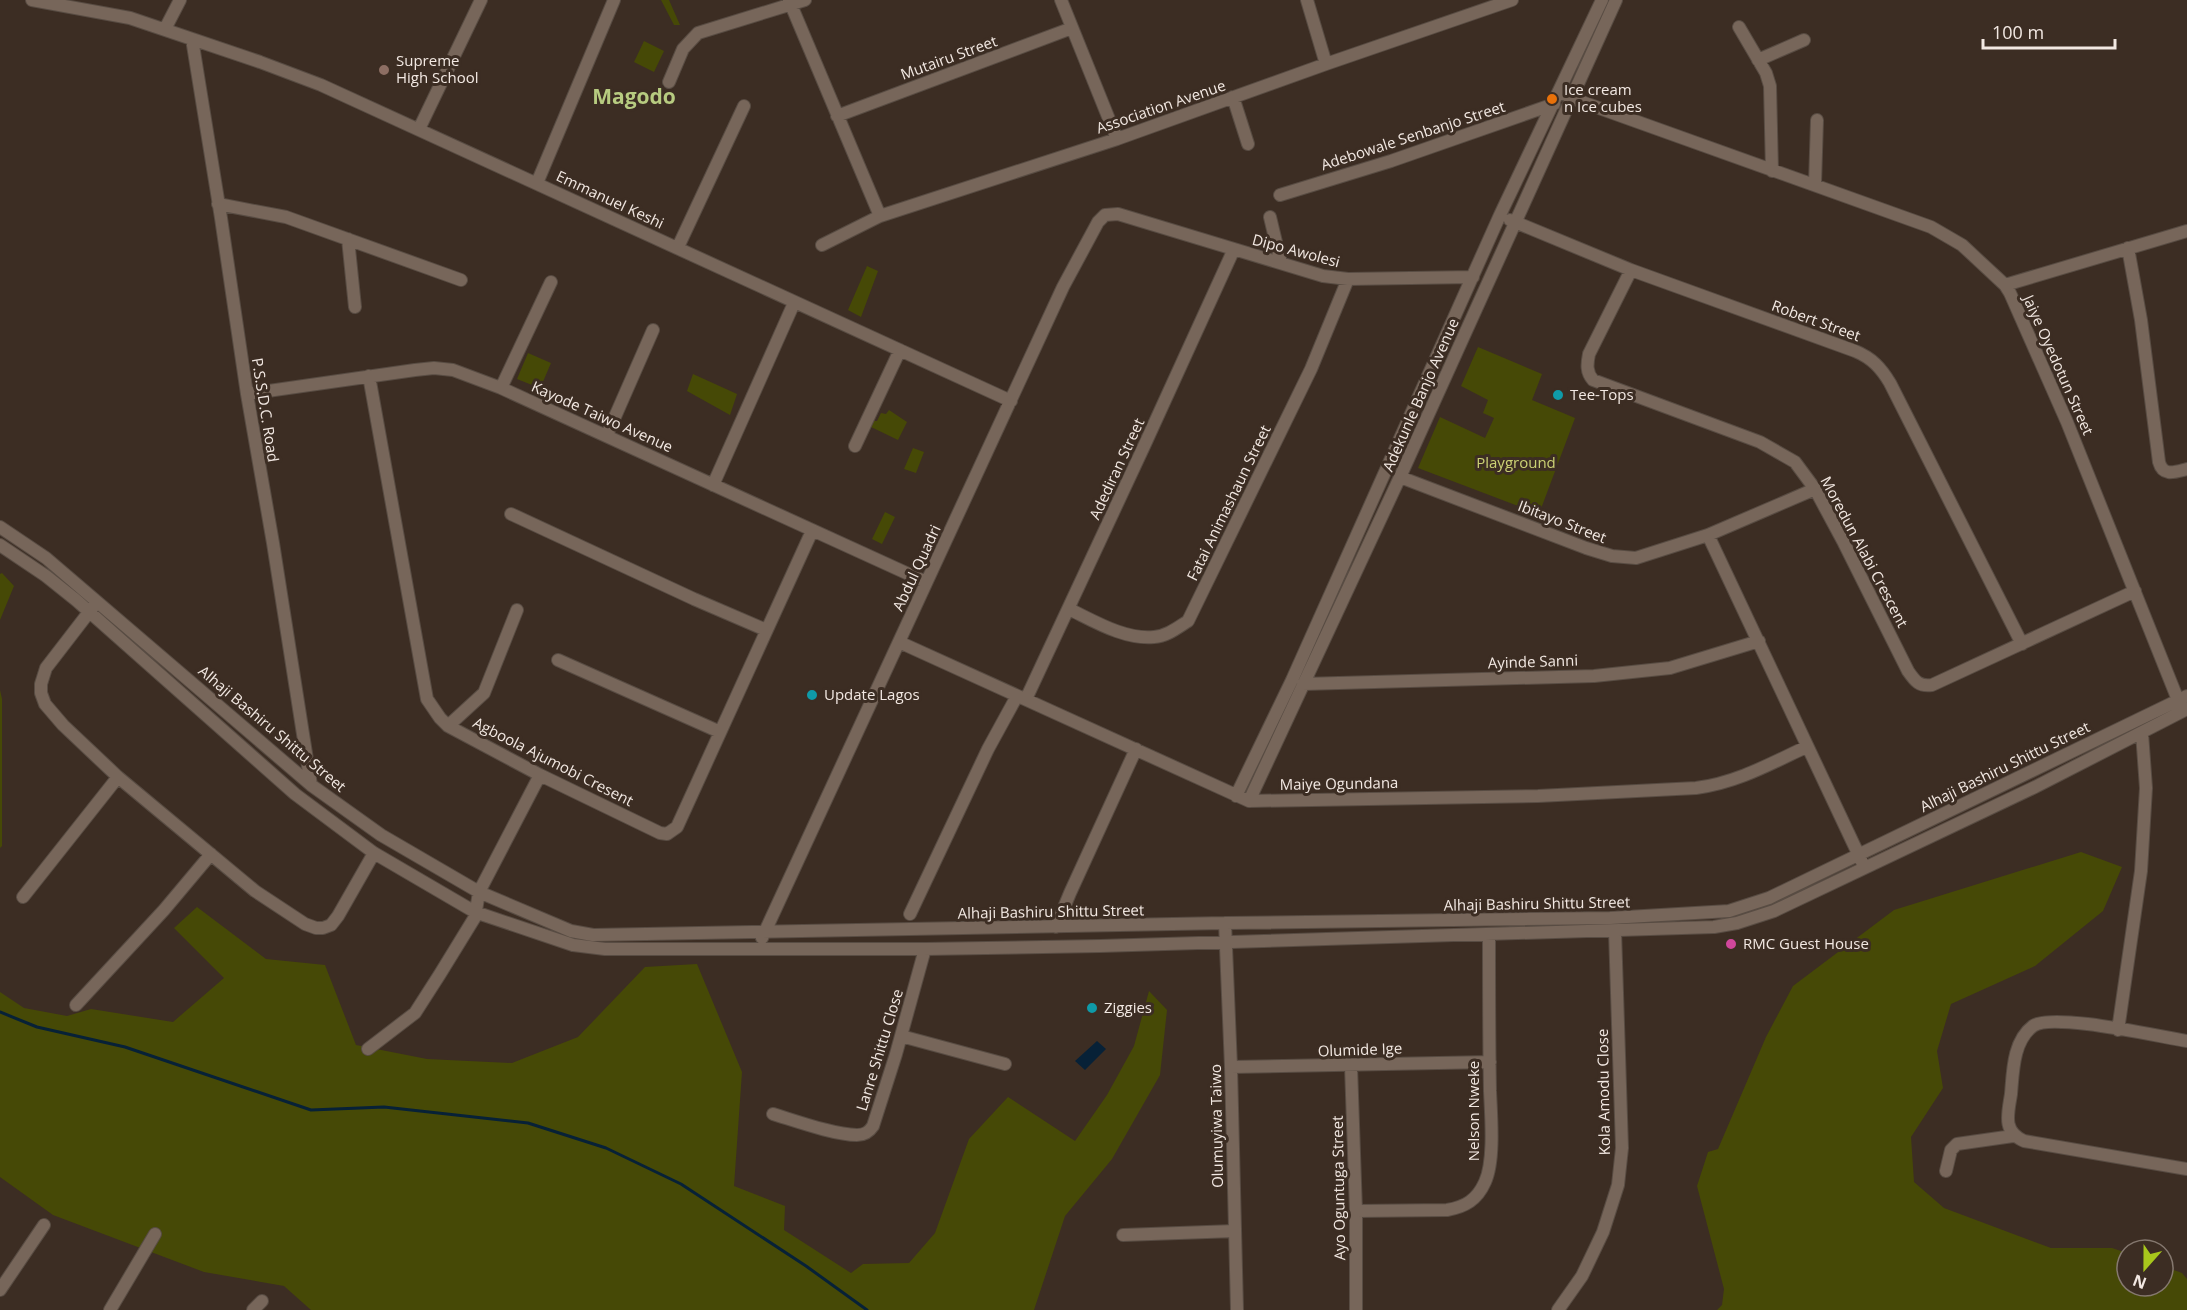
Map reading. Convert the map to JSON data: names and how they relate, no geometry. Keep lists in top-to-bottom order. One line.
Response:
{"streets":{"street":["Mutairu Street","Association Avenue","Adebowale Senbanjo Street","Emmanuel Keshi","Dipo Awolesi","Robert Street","Jaiye Oyedotun Street","Adekunle Banjo Avenue","P.S.S.D.C. Road","Kayode Taiwo Avenue","Adediran Street","Fatai Animashaun Street","Ibitayo Street","Moredun Alabi Crescent","Abdul Quadri","Ayinde Sanni","Alhaji Bashiru Shittu Street","Agboola Ajumobi Cresent","Maiye Ogundana","Lanre Shittu Close","Olumide Ige","Kola Amodu Close","Nelson Nweke","Olumuyiwa Taiwo","Ayo Oguntuga Street"]},"crossings":[["Adebowale Senbanjo Street","Adekunle Banjo Avenue"],["Emmanuel Keshi","P.S.S.D.C. Road"],["Emmanuel Keshi","Abdul Quadri"],["Dipo Awolesi","Adekunle Banjo Avenue"],["Dipo Awolesi","Adediran Street"],["Dipo Awolesi","Fatai Animashaun Street"],["Dipo Awolesi","Abdul Quadri"],["Robert Street","Adekunle Banjo Avenue"],["Robert Street","Moredun Alabi Crescent"],["Jaiye Oyedotun Street","Adekunle Banjo Avenue"],["Jaiye Oyedotun Street","Moredun Alabi Crescent"],["Jaiye Oyedotun Street","Alhaji Bashiru Shittu Street"],["Adekunle Banjo Avenue","Ibitayo Street"],["Adekunle Banjo Avenue","Ayinde Sanni"],["Adekunle Banjo Avenue","Maiye Ogundana"],["P.S.S.D.C. Road","Kayode Taiwo Avenue"],["P.S.S.D.C. Road","Alhaji Bashiru Shittu Street"],["Kayode Taiwo Avenue","Abdul Quadri"],["Kayode Taiwo Avenue","Agboola Ajumobi Cresent"],["Adediran Street","Fatai Animashaun Street"],["Adediran Street","Maiye Ogundana"],["Ibitayo Street","Moredun Alabi Crescent"],["Abdul Quadri","Alhaji Bashiru Shittu Street"],["Abdul Quadri","Maiye Ogundana"],["Alhaji Bashiru Shittu Street","Lanre Shittu Close"],["Alhaji Bashiru Shittu Street","Kola Amodu Close"],["Alhaji Bashiru Shittu Street","Nelson Nweke"],["Alhaji Bashiru Shittu Street","Olumuyiwa Taiwo"],["Olumide Ige","Nelson Nweke"],["Olumide Ige","Olumuyiwa Taiwo"],["Olumide Ige","Ayo Oguntuga Street"],["Nelson Nweke","Ayo Oguntuga Street"]],"districts":["Magodo"],"parks":["Playground"],"places":["Supreme High School","Ice cream n Ice cubes","Tee-Tops","Update Lagos","RMC Guest House","Ziggies"],"scale_bar":"100 m","north":"bottom"}
